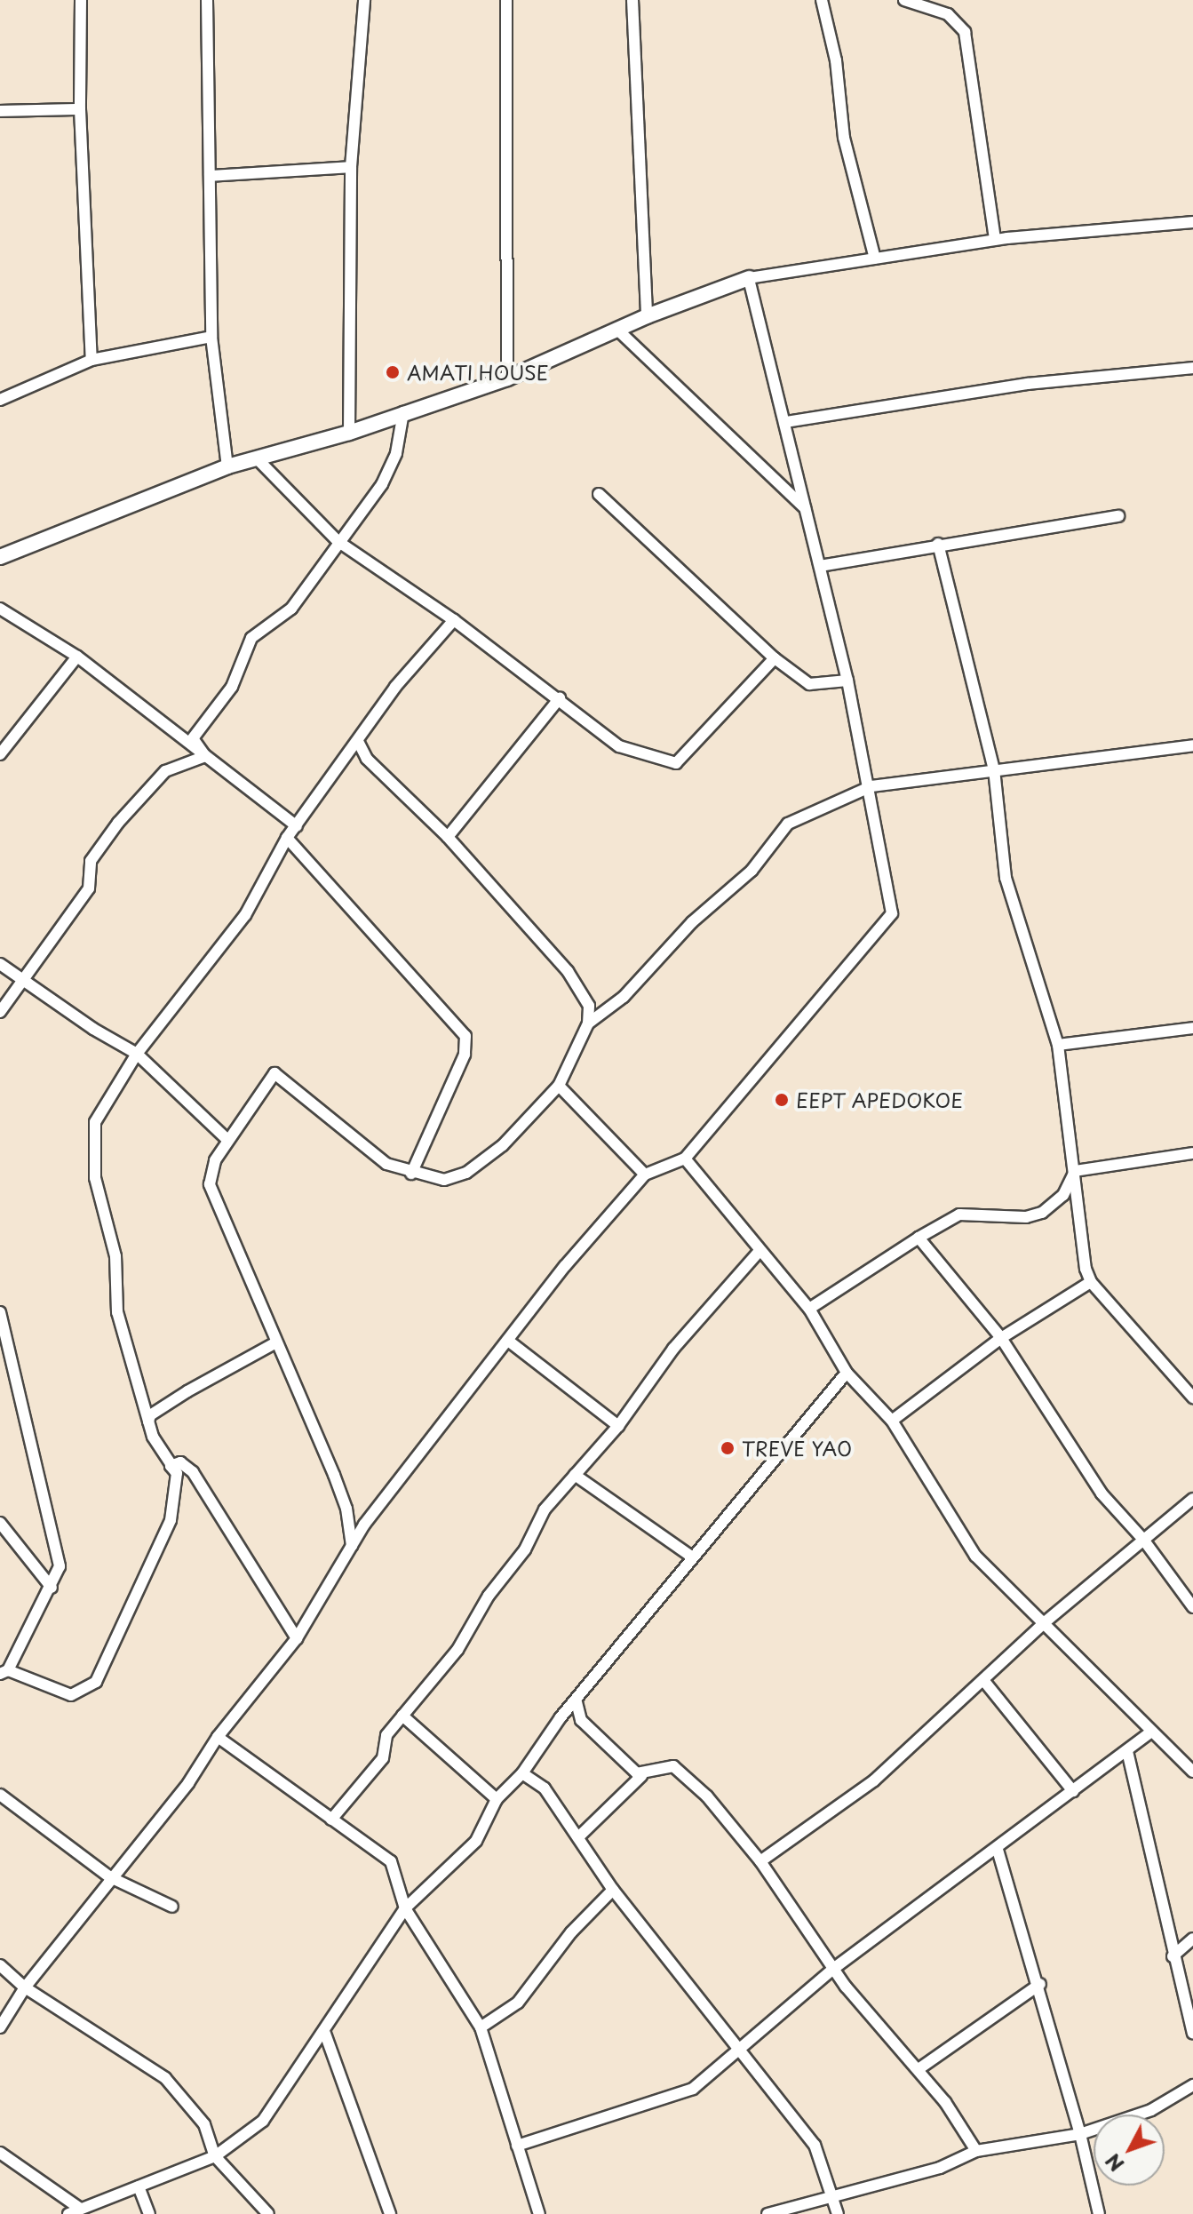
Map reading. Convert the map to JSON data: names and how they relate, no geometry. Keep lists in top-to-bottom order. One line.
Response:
{"places":["AMATI HOUSE","EEPT APEDOKOE","TREVE YAO"],"north":"bottom left"}
